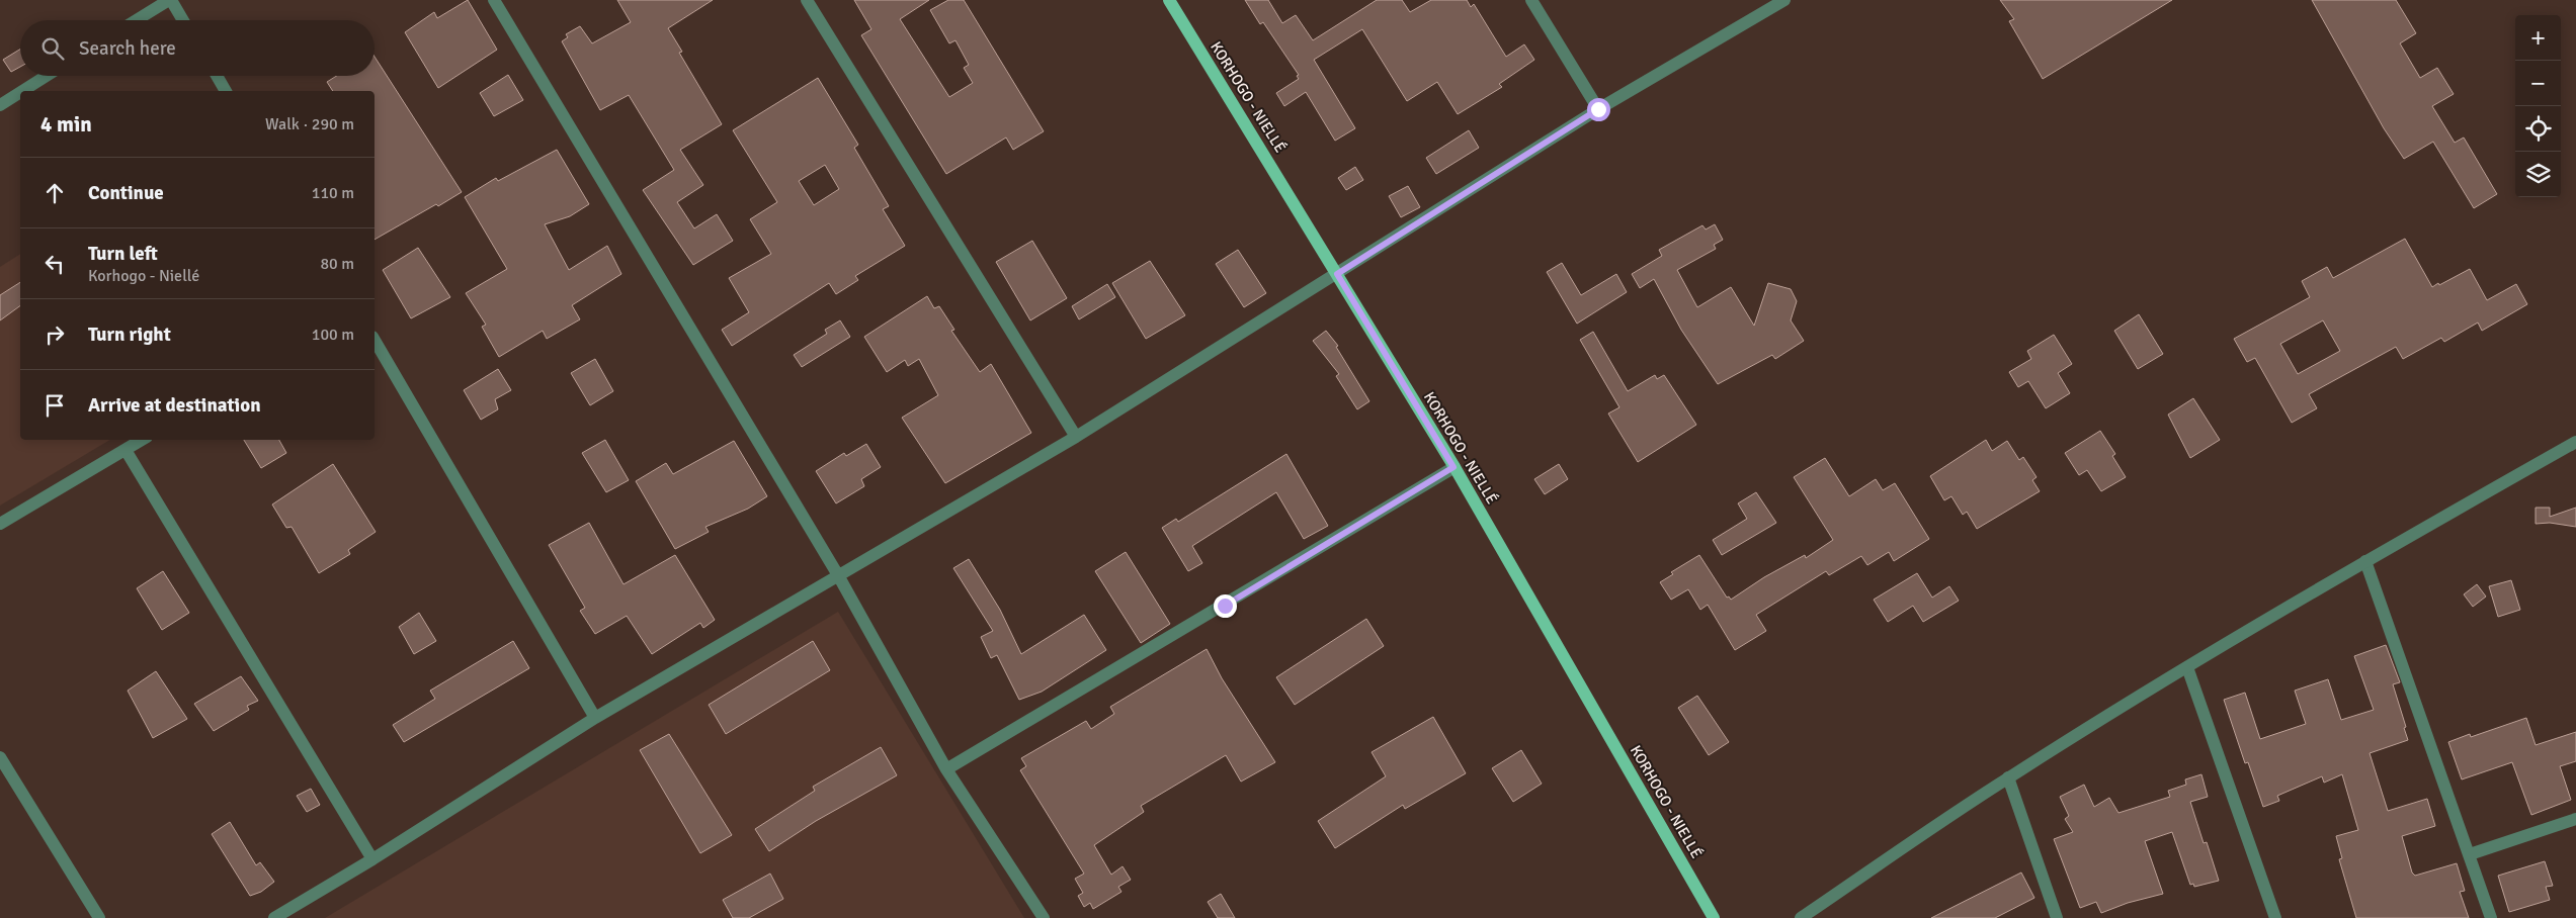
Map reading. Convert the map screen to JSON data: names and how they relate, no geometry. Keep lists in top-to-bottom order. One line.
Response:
{"streets":{"main road":["KORHOGO - NIELLÉ"]},"page":{"map_buttons":["+","−"],"search":"Search here","heading":["4 min","Walk · 290 m"],"list":[["Continue","110 m"],["Turn left","Korhogo - Niellé","80 m"],["Turn right","100 m"],"Arrive at destination"]}}
